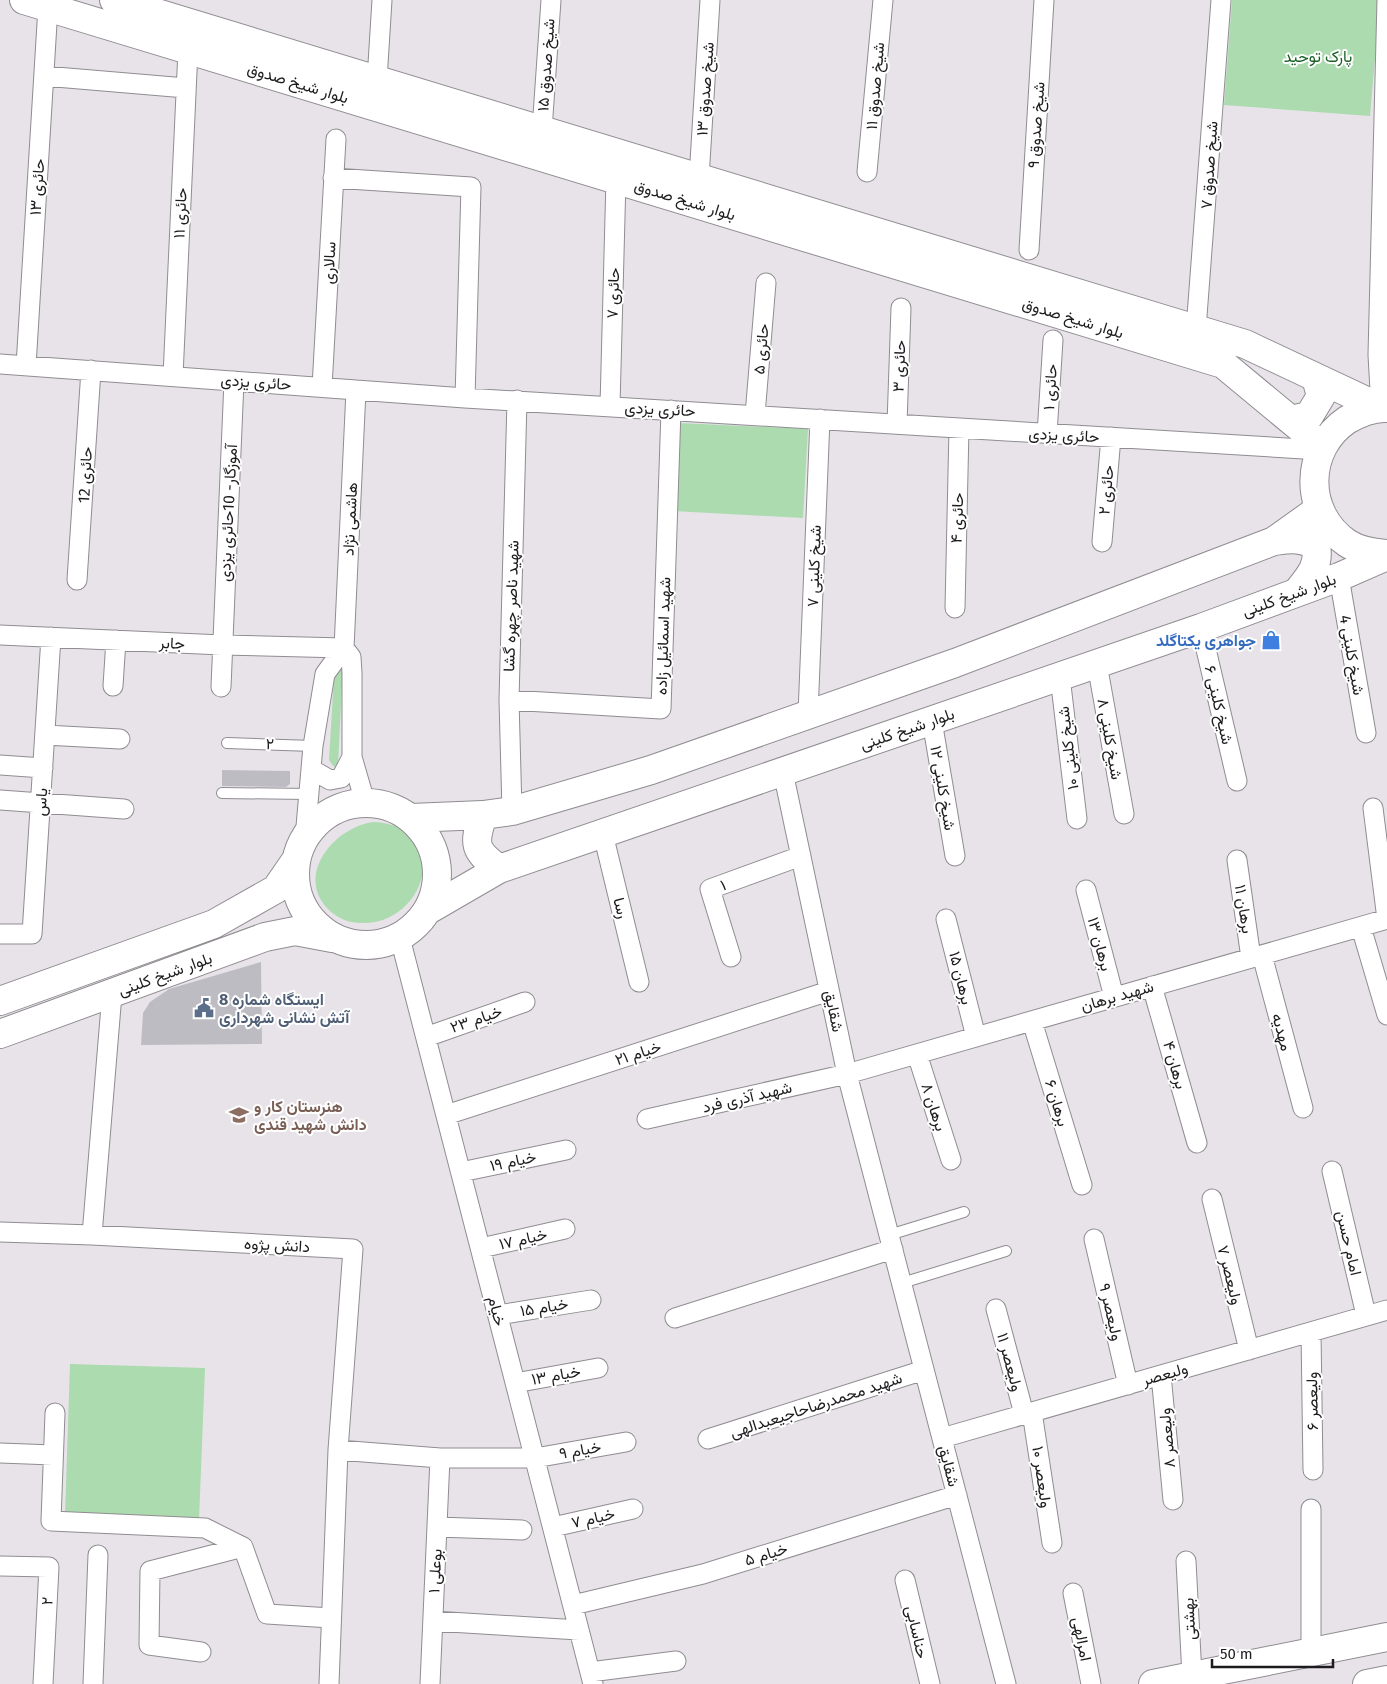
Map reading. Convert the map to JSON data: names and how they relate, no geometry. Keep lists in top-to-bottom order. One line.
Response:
{"streets":{"main road":["بلوار شیخ صدوق","بلوار شیخ کلینی"],"street":["شیخ صدوق ۱۵","شیخ صدوق ۱۱","شیخ صدوق ۱۳","شیخ صدوق ۹","شیخ صدوق ۷","حائری ۱۳","حائری ۱۱","سالاری","حائری ۷","حائری ۵","حائری ۳","حائری یزدی","حائری ۱","حائری 12","حائری ۲","آموزگار- 10حائری یزدی","حائری ۴","هاشمی نژاد","شیخ کلینی ۷","شهید ناصر چهره گشا","شهید اسمائیل زاده","جابر","شیخ کلینی 4","شیخ کلینی ۶","شیخ کلینی ۸","۲","شیخ کلینی ۱۰","شیخ کلینی ۱۲","یاس","۱","رسا","برهان ۱۱","برهان ۱۳","برهان ۱۵","شهید برهان","شقایق","خیام ۲۳","مهدیه","خیام ۲۱","برهان ۴","شهید آذری فرد","برهان ۶","برهان ۸","خیام ۱۹","خیام ۱۷","امام حسن","دانش پژوه","ولیعصر ۷","خیام ۱۵","خیام","ولیعصر ۹","ولیعصر ۱۱","ولیعصر","خیام ۱۳","ولیعصر ۶","شهید محمدرضاحاجیعبدالهی","ولیعصر ۸","خیام ۹","ولیعصر ۱۰","خیام ۷","خیام ۵","۱ بوعلی","بهشتی","حناسابی","امرالهی"]},"crossings":[["شیخ صدوق ۱۵","بلوار شیخ صدوق"],["بلوار شیخ صدوق","شیخ صدوق ۱۳"],["بلوار شیخ صدوق","شیخ صدوق ۷"],["بلوار شیخ صدوق","حائری ۱۳"],["بلوار شیخ صدوق","حائری ۱۱"],["بلوار شیخ صدوق","حائری ۷"],["بلوار شیخ صدوق","حائری یزدی"],["حائری ۱۳","حائری یزدی"],["حائری ۱۱","حائری یزدی"],["سالاری","حائری یزدی"],["حائری ۷","حائری یزدی"],["حائری ۵","حائری یزدی"],["حائری ۳","حائری یزدی"],["حائری یزدی","حائری ۱"],["حائری یزدی","حائری 12"],["حائری یزدی","حائری ۲"],["حائری یزدی","آموزگار- 10حائری یزدی"],["حائری یزدی","حائری ۴"],["حائری یزدی","هاشمی نژاد"],["حائری یزدی","شیخ کلینی ۷"],["حائری یزدی","شهید ناصر چهره گشا"],["حائری یزدی","شهید اسمائیل زاده"],["آموزگار- 10حائری یزدی","جابر"],["هاشمی نژاد","جابر"],["بلوار شیخ کلینی","شیخ کلینی 4"],["بلوار شیخ کلینی","شیخ کلینی ۶"],["بلوار شیخ کلینی","شیخ کلینی ۸"],["بلوار شیخ کلینی","شیخ کلینی ۱۰"],["بلوار شیخ کلینی","شیخ کلینی ۱۲"],["بلوار شیخ کلینی","رسا"],["بلوار شیخ کلینی","شقایق"],["بلوار شیخ کلینی","خیام"],["شهید ناصر چهره گشا","شهید اسمائیل زاده"],["جابر","یاس"],["۱","شقایق"],["برهان ۱۱","شهید برهان"],["برهان ۱۱","مهدیه"],["برهان ۱۳","شهید برهان"],["برهان ۱۵","شهید برهان"],["شهید برهان","شقایق"],["شهید برهان","مهدیه"],["شهید برهان","برهان ۴"],["شهید برهان","شهید آذری فرد"],["شهید برهان","برهان ۶"],["شهید برهان","برهان ۸"],["شقایق","خیام ۲۱"],["شقایق","شهید آذری فرد"],["شقایق","ولیعصر"],["شقایق","شهید محمدرضاحاجیعبدالهی"],["شقایق","خیام ۵"],["خیام ۲۳","خیام"],["خیام ۲۱","خیام"],["خیام ۱۹","خیام"],["خیام ۱۷","خیام"],["امام حسن","ولیعصر"],["دانش پژوه","خیام ۹"],["ولیعصر ۷","ولیعصر"],["خیام ۱۵","خیام"],["خیام","خیام ۱۳"],["خیام","خیام ۹"],["خیام","خیام ۷"],["خیام","خیام ۵"],["ولیعصر ۹","ولیعصر"],["ولیعصر ۱۱","ولیعصر"],["ولیعصر ۱۱","ولیعصر ۱۰"],["ولیعصر","ولیعصر ۶"],["ولیعصر","ولیعصر ۸"],["ولیعصر","ولیعصر ۱۰"],["خیام ۹","۱ بوعلی"]],"parks":["پارک توحید"],"places":{"shop":["جواهری یکتاگلد"],"public building":["ایستگاه شماره 8 آتش نشانی شهرداری"],"school or university":["هنرستان کار و دانش شهید قندی"]},"scale_bar":"50 m"}
